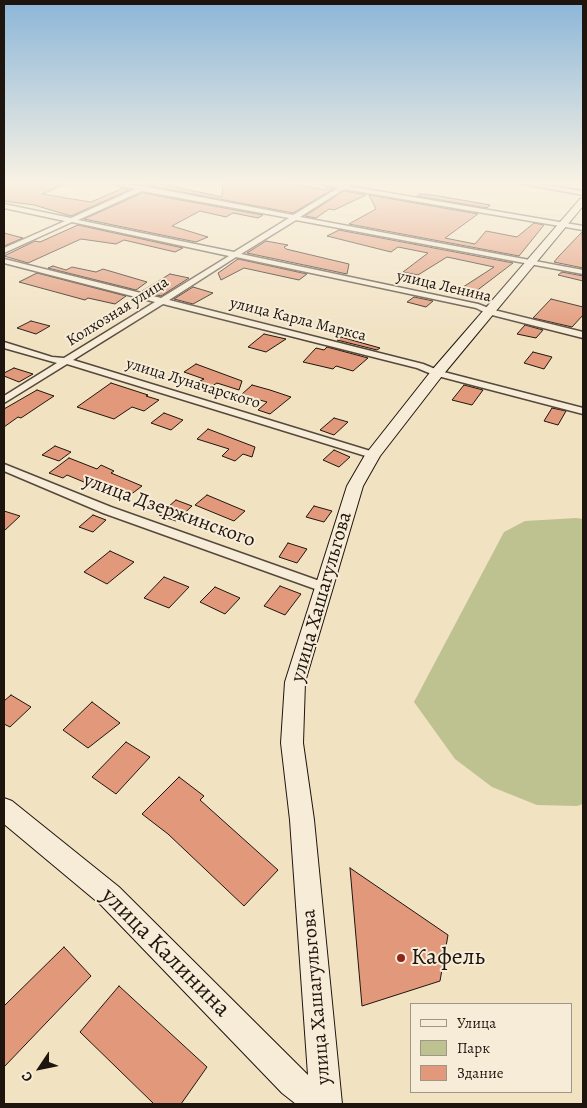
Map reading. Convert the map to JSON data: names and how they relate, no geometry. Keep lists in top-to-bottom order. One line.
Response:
{"streets":{"main road":["улица Хашагульгова","улица Калинина"],"street":["улица Ленина","Колхозная улица","улица Карла Маркса","улица Луначарского","улица Дзержинского"]},"crossings":[["улица Ленина","Колхозная улица"],["улица Ленина","улица Хашагульгова"],["Колхозная улица","улица Карла Маркса"],["Колхозная улица","улица Луначарского"],["улица Карла Маркса","улица Хашагульгова"],["улица Луначарского","улица Хашагульгова"],["улица Дзержинского","улица Хашагульгова"]],"places":["Кафель"],"legend":["Улица","Парк","Здание"],"north":"bottom left"}
